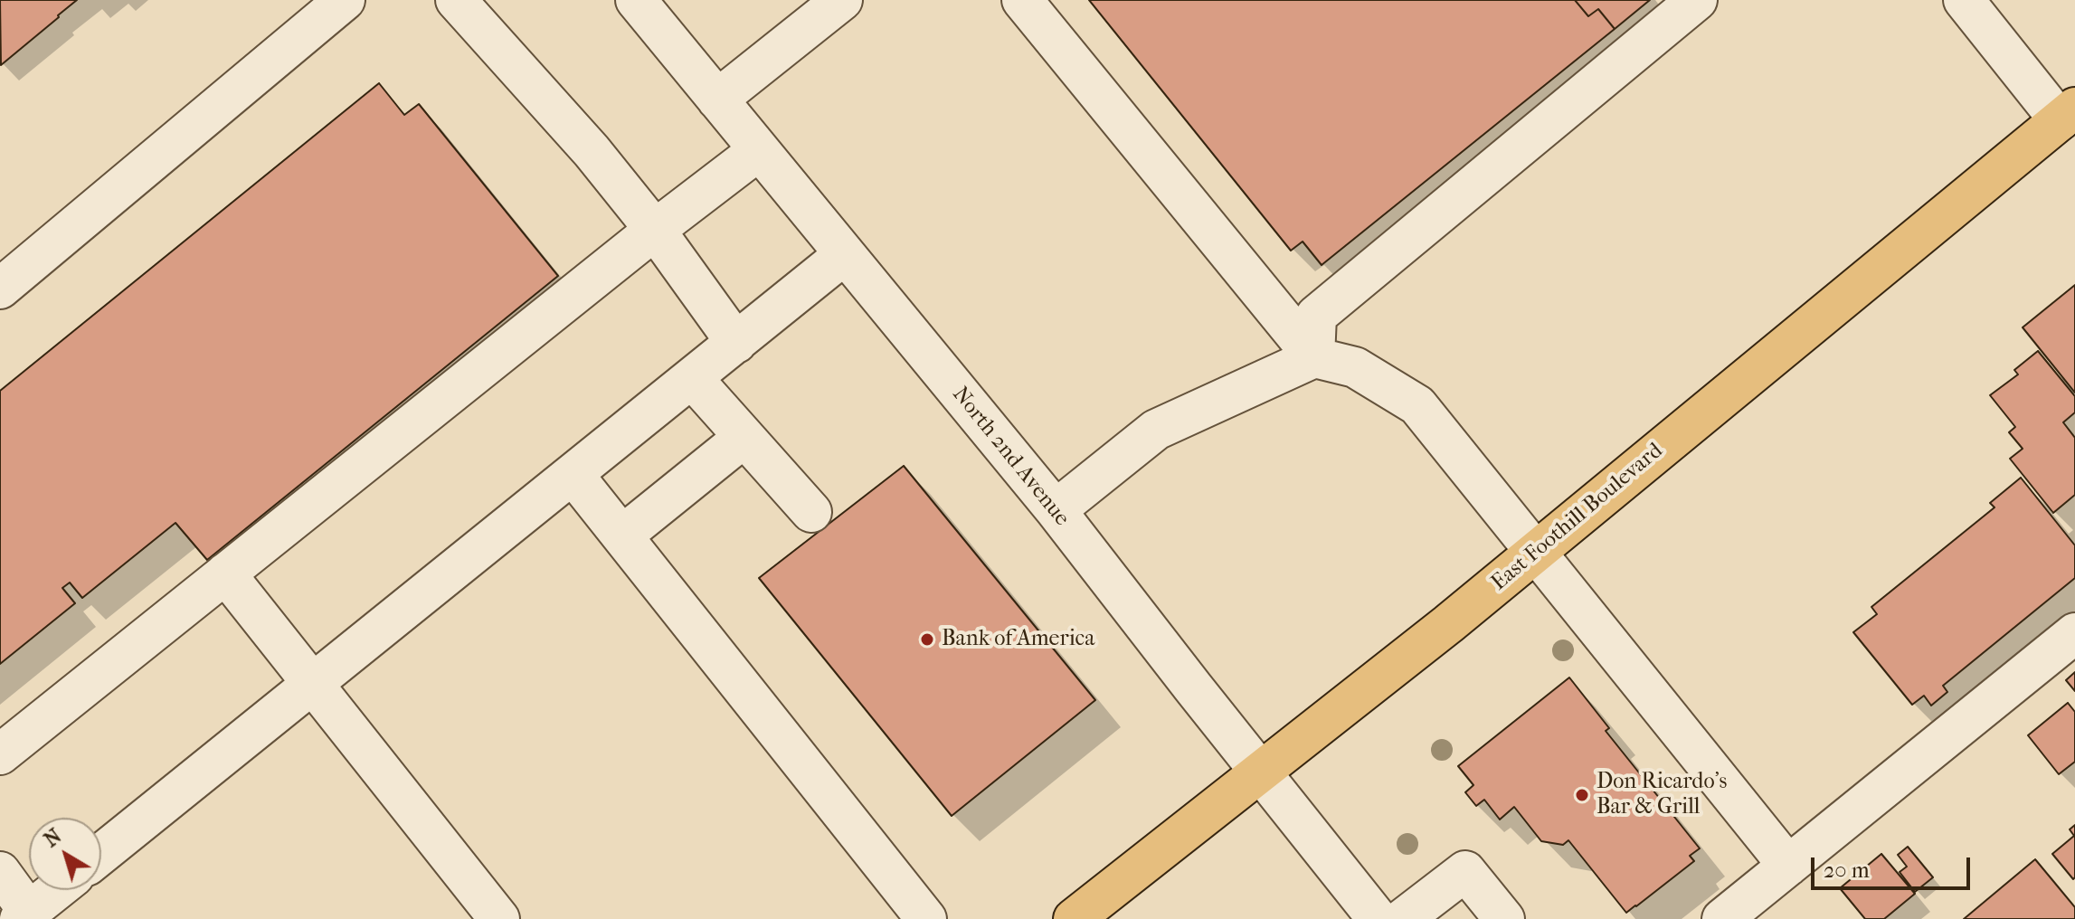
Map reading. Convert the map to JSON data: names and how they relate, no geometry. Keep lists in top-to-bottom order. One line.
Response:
{"streets":{"main road":["East Foothill Boulevard"],"street":["North 2nd Avenue"]},"crossings":[["North 2nd Avenue","East Foothill Boulevard"]],"places":["Bank of America","Don Ricardo's Bar & Grill"],"scale_bar":"20 m","north":"top left"}
